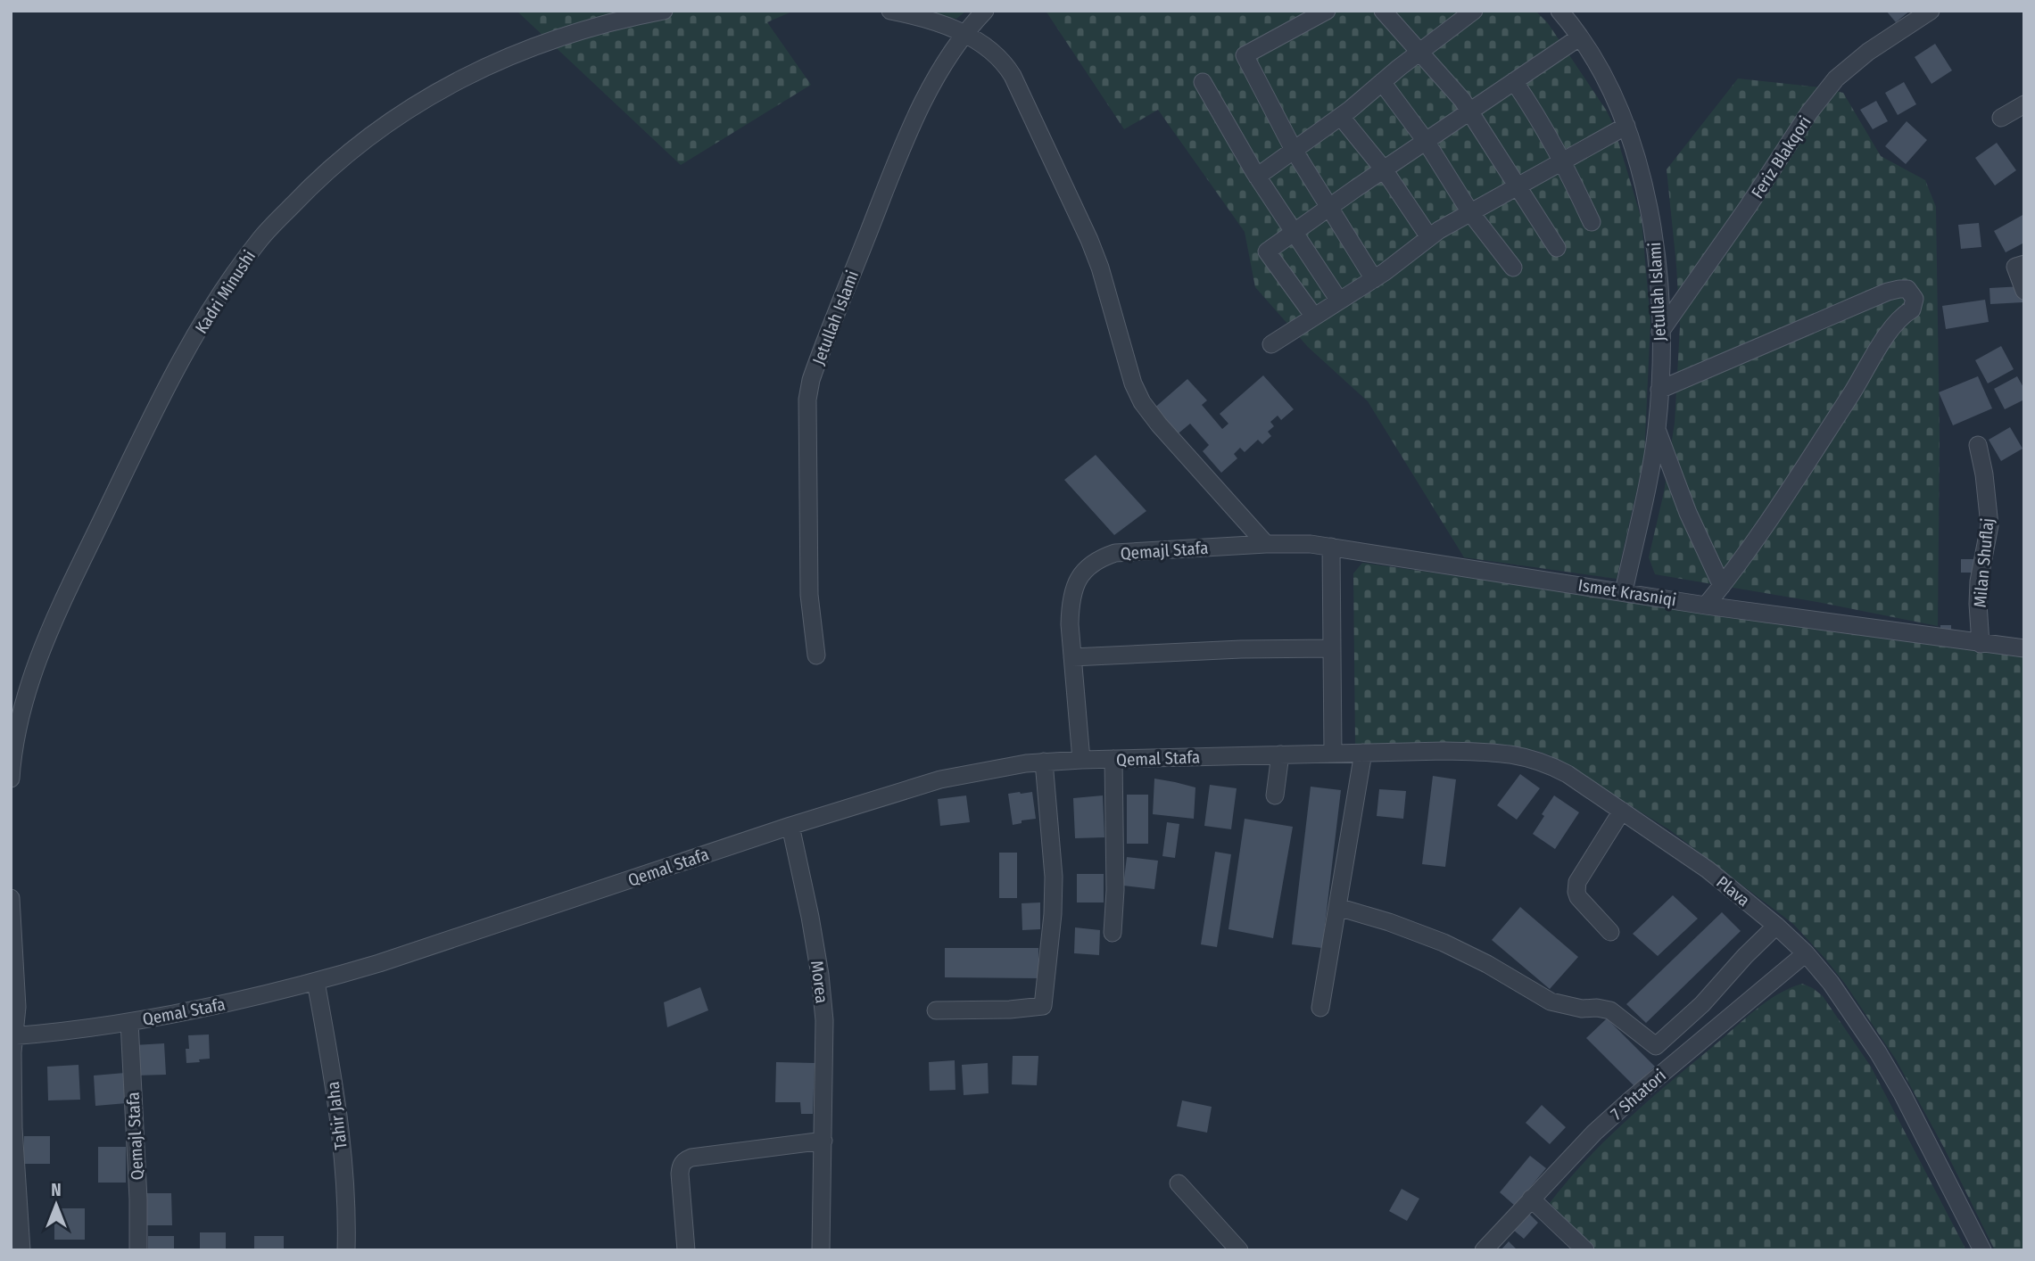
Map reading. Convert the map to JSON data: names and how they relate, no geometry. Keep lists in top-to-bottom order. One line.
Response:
{"streets":{"street":["Feriz Blakqori","Kadri Minushi","Jetullah Islami","Qemajl Stafa","Milan Shuflaj","Ismet Krasniqi","Qemal Stafa","Plava","Morea","7 Shtatori","Tahir Jaha"]},"crossings":[["Feriz Blakqori","Jetullah Islami"],["Jetullah Islami","Ismet Krasniqi"],["Qemajl Stafa","Ismet Krasniqi"],["Qemajl Stafa","Qemal Stafa"],["Milan Shuflaj","Ismet Krasniqi"],["Qemal Stafa","Plava"],["Qemal Stafa","Morea"],["Qemal Stafa","Tahir Jaha"],["Plava","7 Shtatori"]],"north":"top"}
